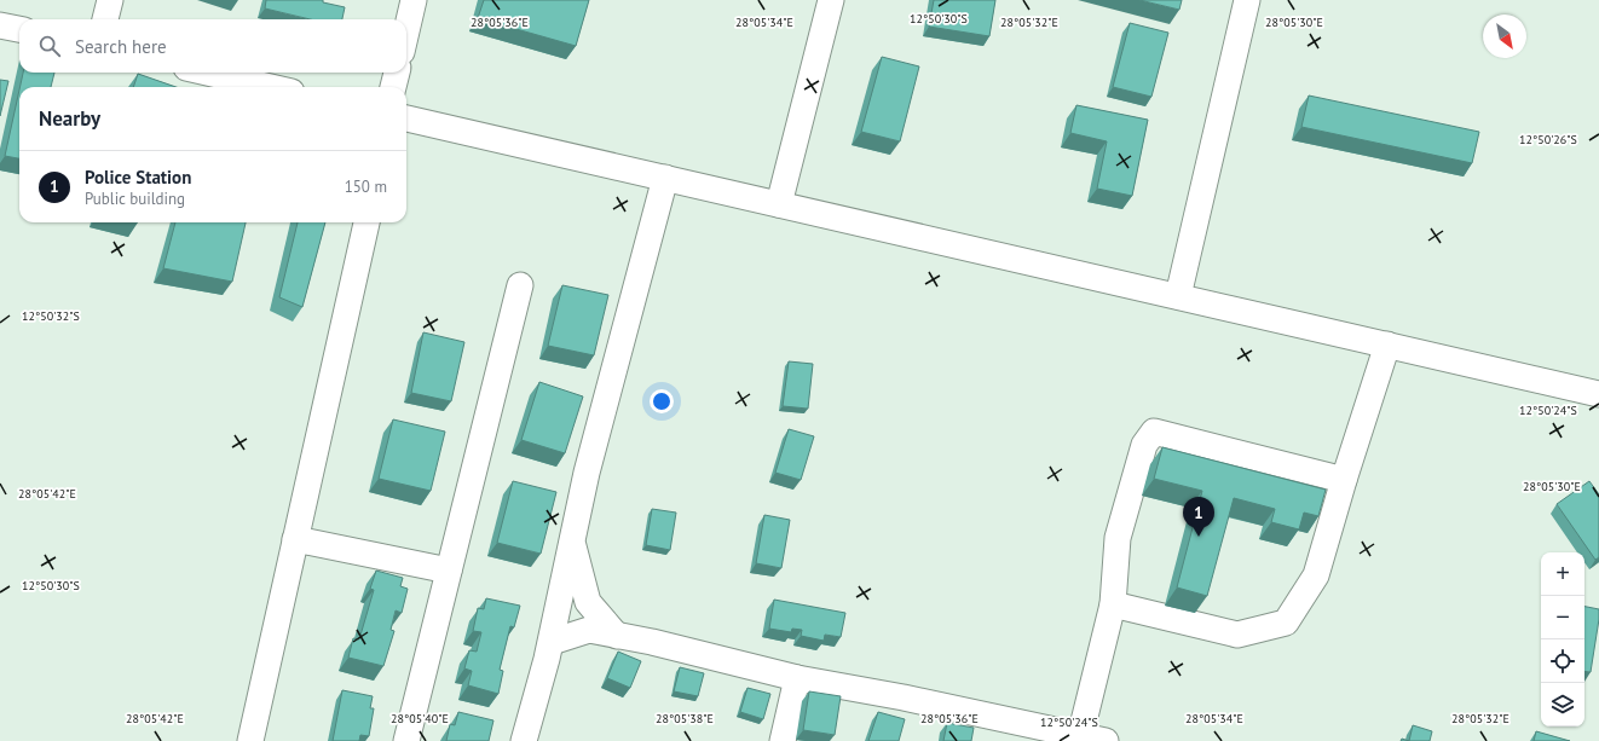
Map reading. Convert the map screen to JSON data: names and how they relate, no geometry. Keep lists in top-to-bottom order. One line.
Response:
{"north":"bottom right","page":{"search":"Search here","heading":"Nearby","list":[{"mark":"1","name":"Police Station","note":"Public building","value":"150 m"}],"pins":"1","map_buttons":["+","−"]},"coordinates":["12°50'30\"S","28°05'36\"E","28°05'34\"E","28°05'32\"E","28°05'30\"E","12°50'26\"S","12°50'32\"S","12°50'24\"S","28°05'42\"E","28°05'40\"E","28°05'38\"E"]}
